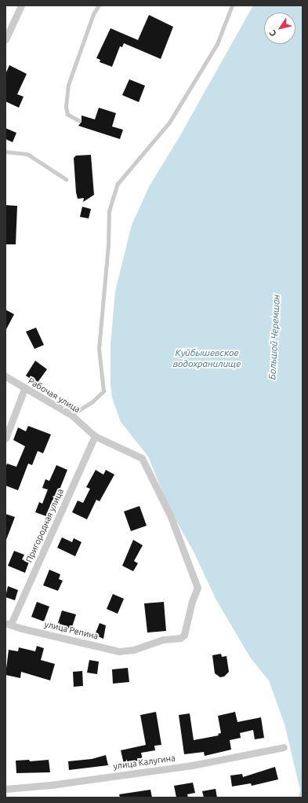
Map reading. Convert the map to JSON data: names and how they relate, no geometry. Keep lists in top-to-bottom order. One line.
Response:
{"streets":{"street":["Рабочая улица","Пригородная улица","улица Репина","улица Калугина"]},"crossings":[["Рабочая улица","Пригородная улица"],["Рабочая улица","улица Репина"],["Пригородная улица","улица Репина"]],"water":["Большой Черемшан","Куйбышевское водохранилище"],"north":"bottom left"}
